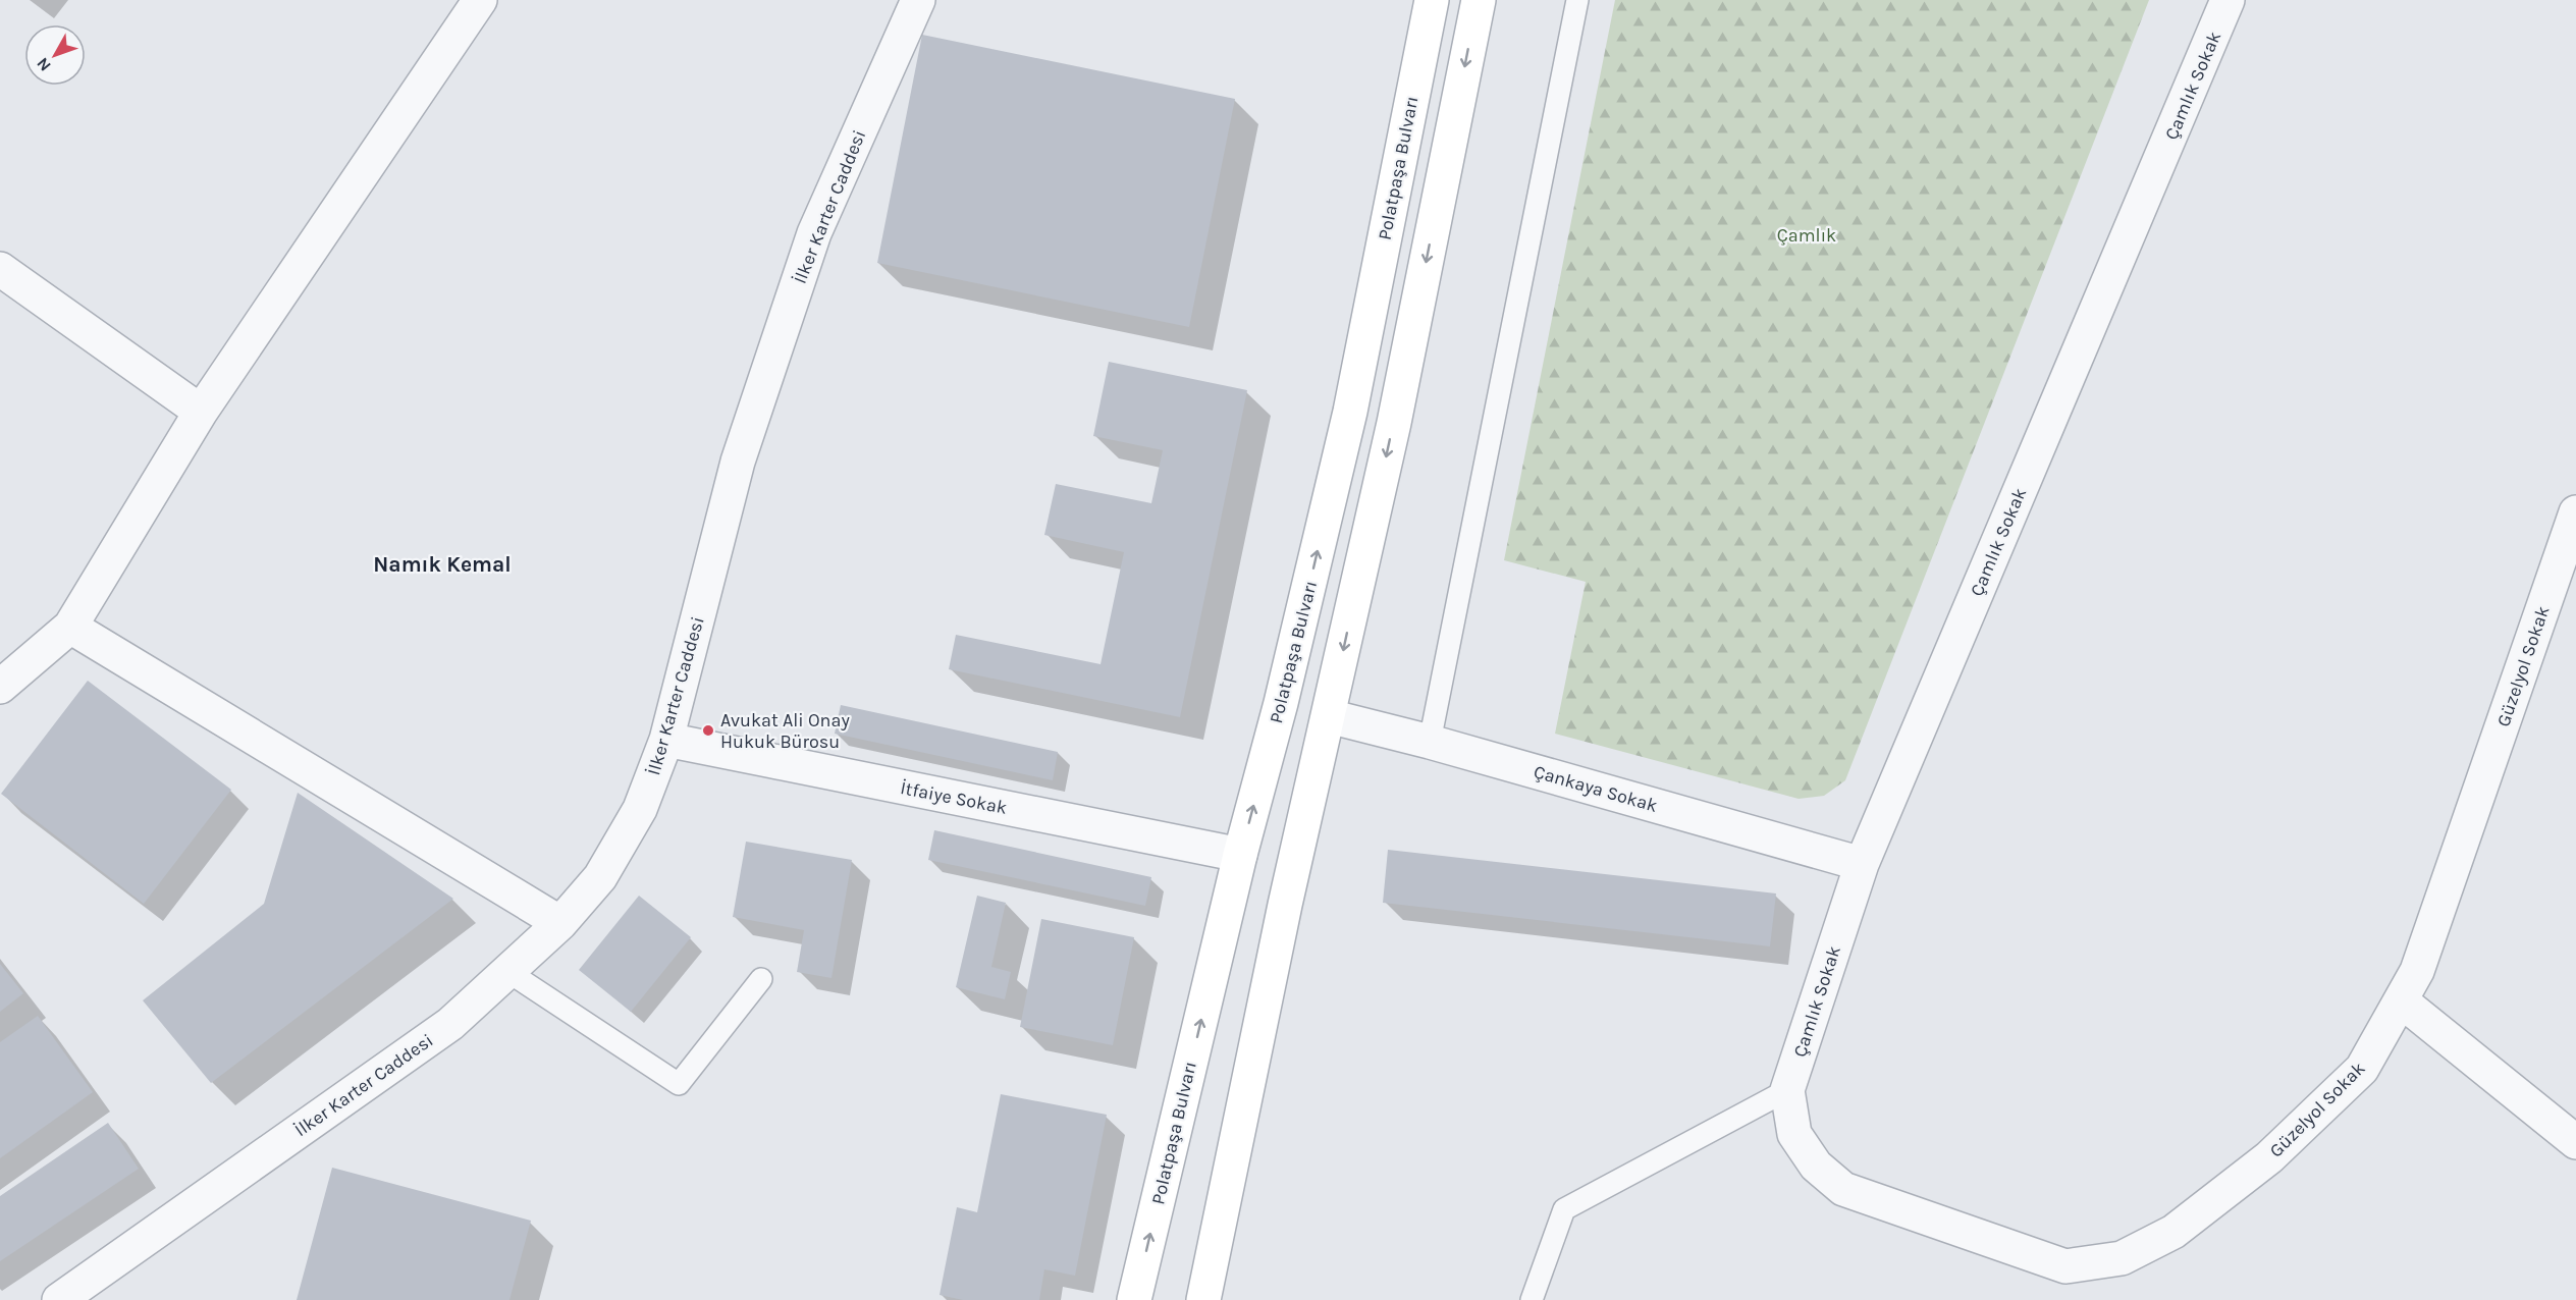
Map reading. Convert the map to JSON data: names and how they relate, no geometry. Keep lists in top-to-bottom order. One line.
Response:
{"streets":{"main road":["Polatpaşa Bulvarı"],"street":["Çamlık Sokak","İlker Karter Caddesi","Güzelyol Sokak","Çankaya Sokak","İtfaiye Sokak"]},"crossings":[["Çamlık Sokak","Güzelyol Sokak"],["Çamlık Sokak","Çankaya Sokak"],["Polatpaşa Bulvarı","İtfaiye Sokak"],["İlker Karter Caddesi","İtfaiye Sokak"]],"districts":["Namık Kemal"],"parks":["Çamlık"],"places":["Avukat Ali Onay Hukuk Bürosu"],"north":"bottom left"}
